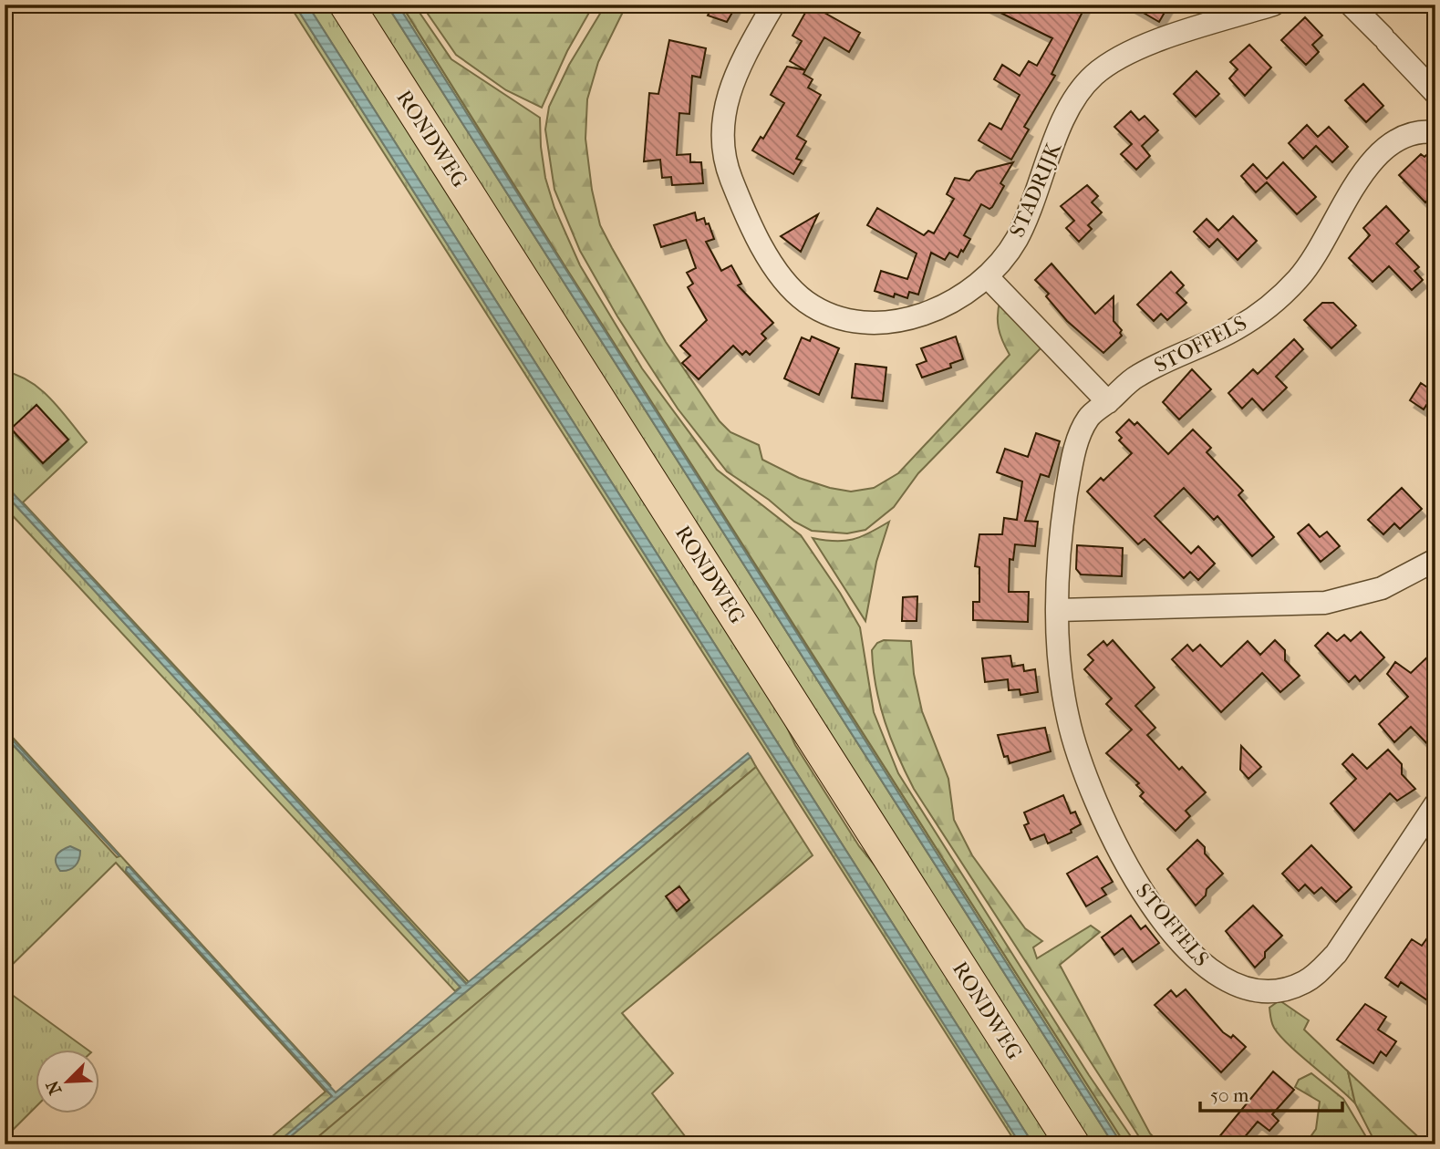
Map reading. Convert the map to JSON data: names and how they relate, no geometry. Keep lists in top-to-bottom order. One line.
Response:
{"streets":{"main road":["RONDWEG"],"street":["STADRIJK","STOFFELS"]},"scale_bar":"50 m","north":"bottom left"}
